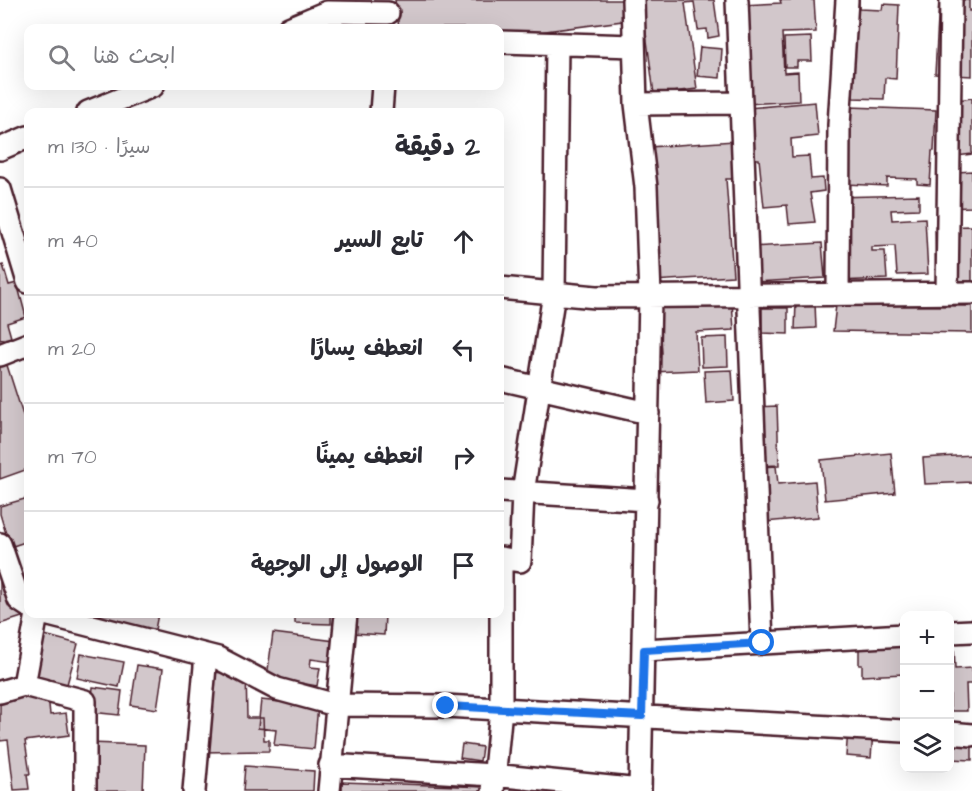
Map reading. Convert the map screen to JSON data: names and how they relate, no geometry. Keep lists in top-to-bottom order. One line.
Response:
{"page":{"search":"ابحث هنا","heading":["2 دقيقة","سيرًا · 130 m"],"list":[["تابع السير","40 m"],["انعطف يسارًا","20 m"],["انعطف يمينًا","70 m"],"الوصول إلى الوجهة"],"map_buttons":["+","−"]}}
